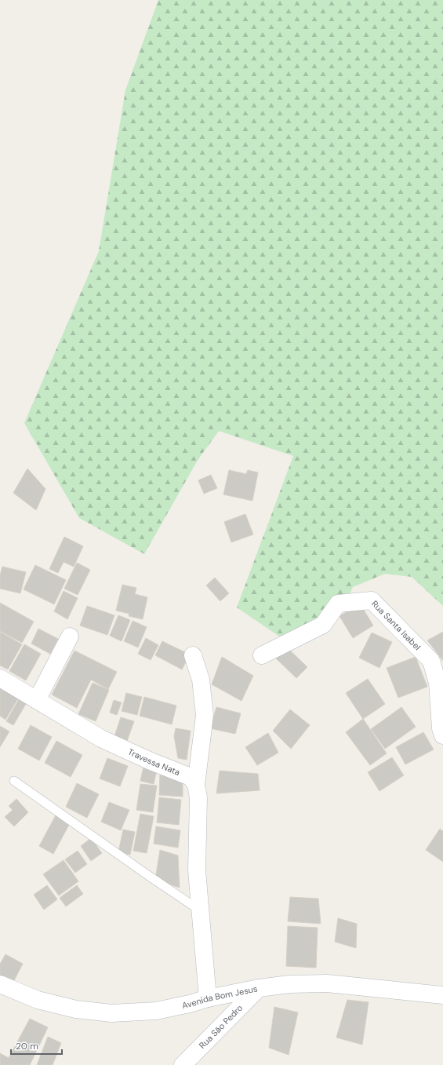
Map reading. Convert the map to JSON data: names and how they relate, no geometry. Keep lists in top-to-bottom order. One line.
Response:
{"streets":{"street":["Rua Santa Isabel","Travessa Nata","Avenida Bom Jesus","Rua São Pedro"]},"crossings":[["Avenida Bom Jesus","Rua São Pedro"]],"scale_bar":"20 m"}
